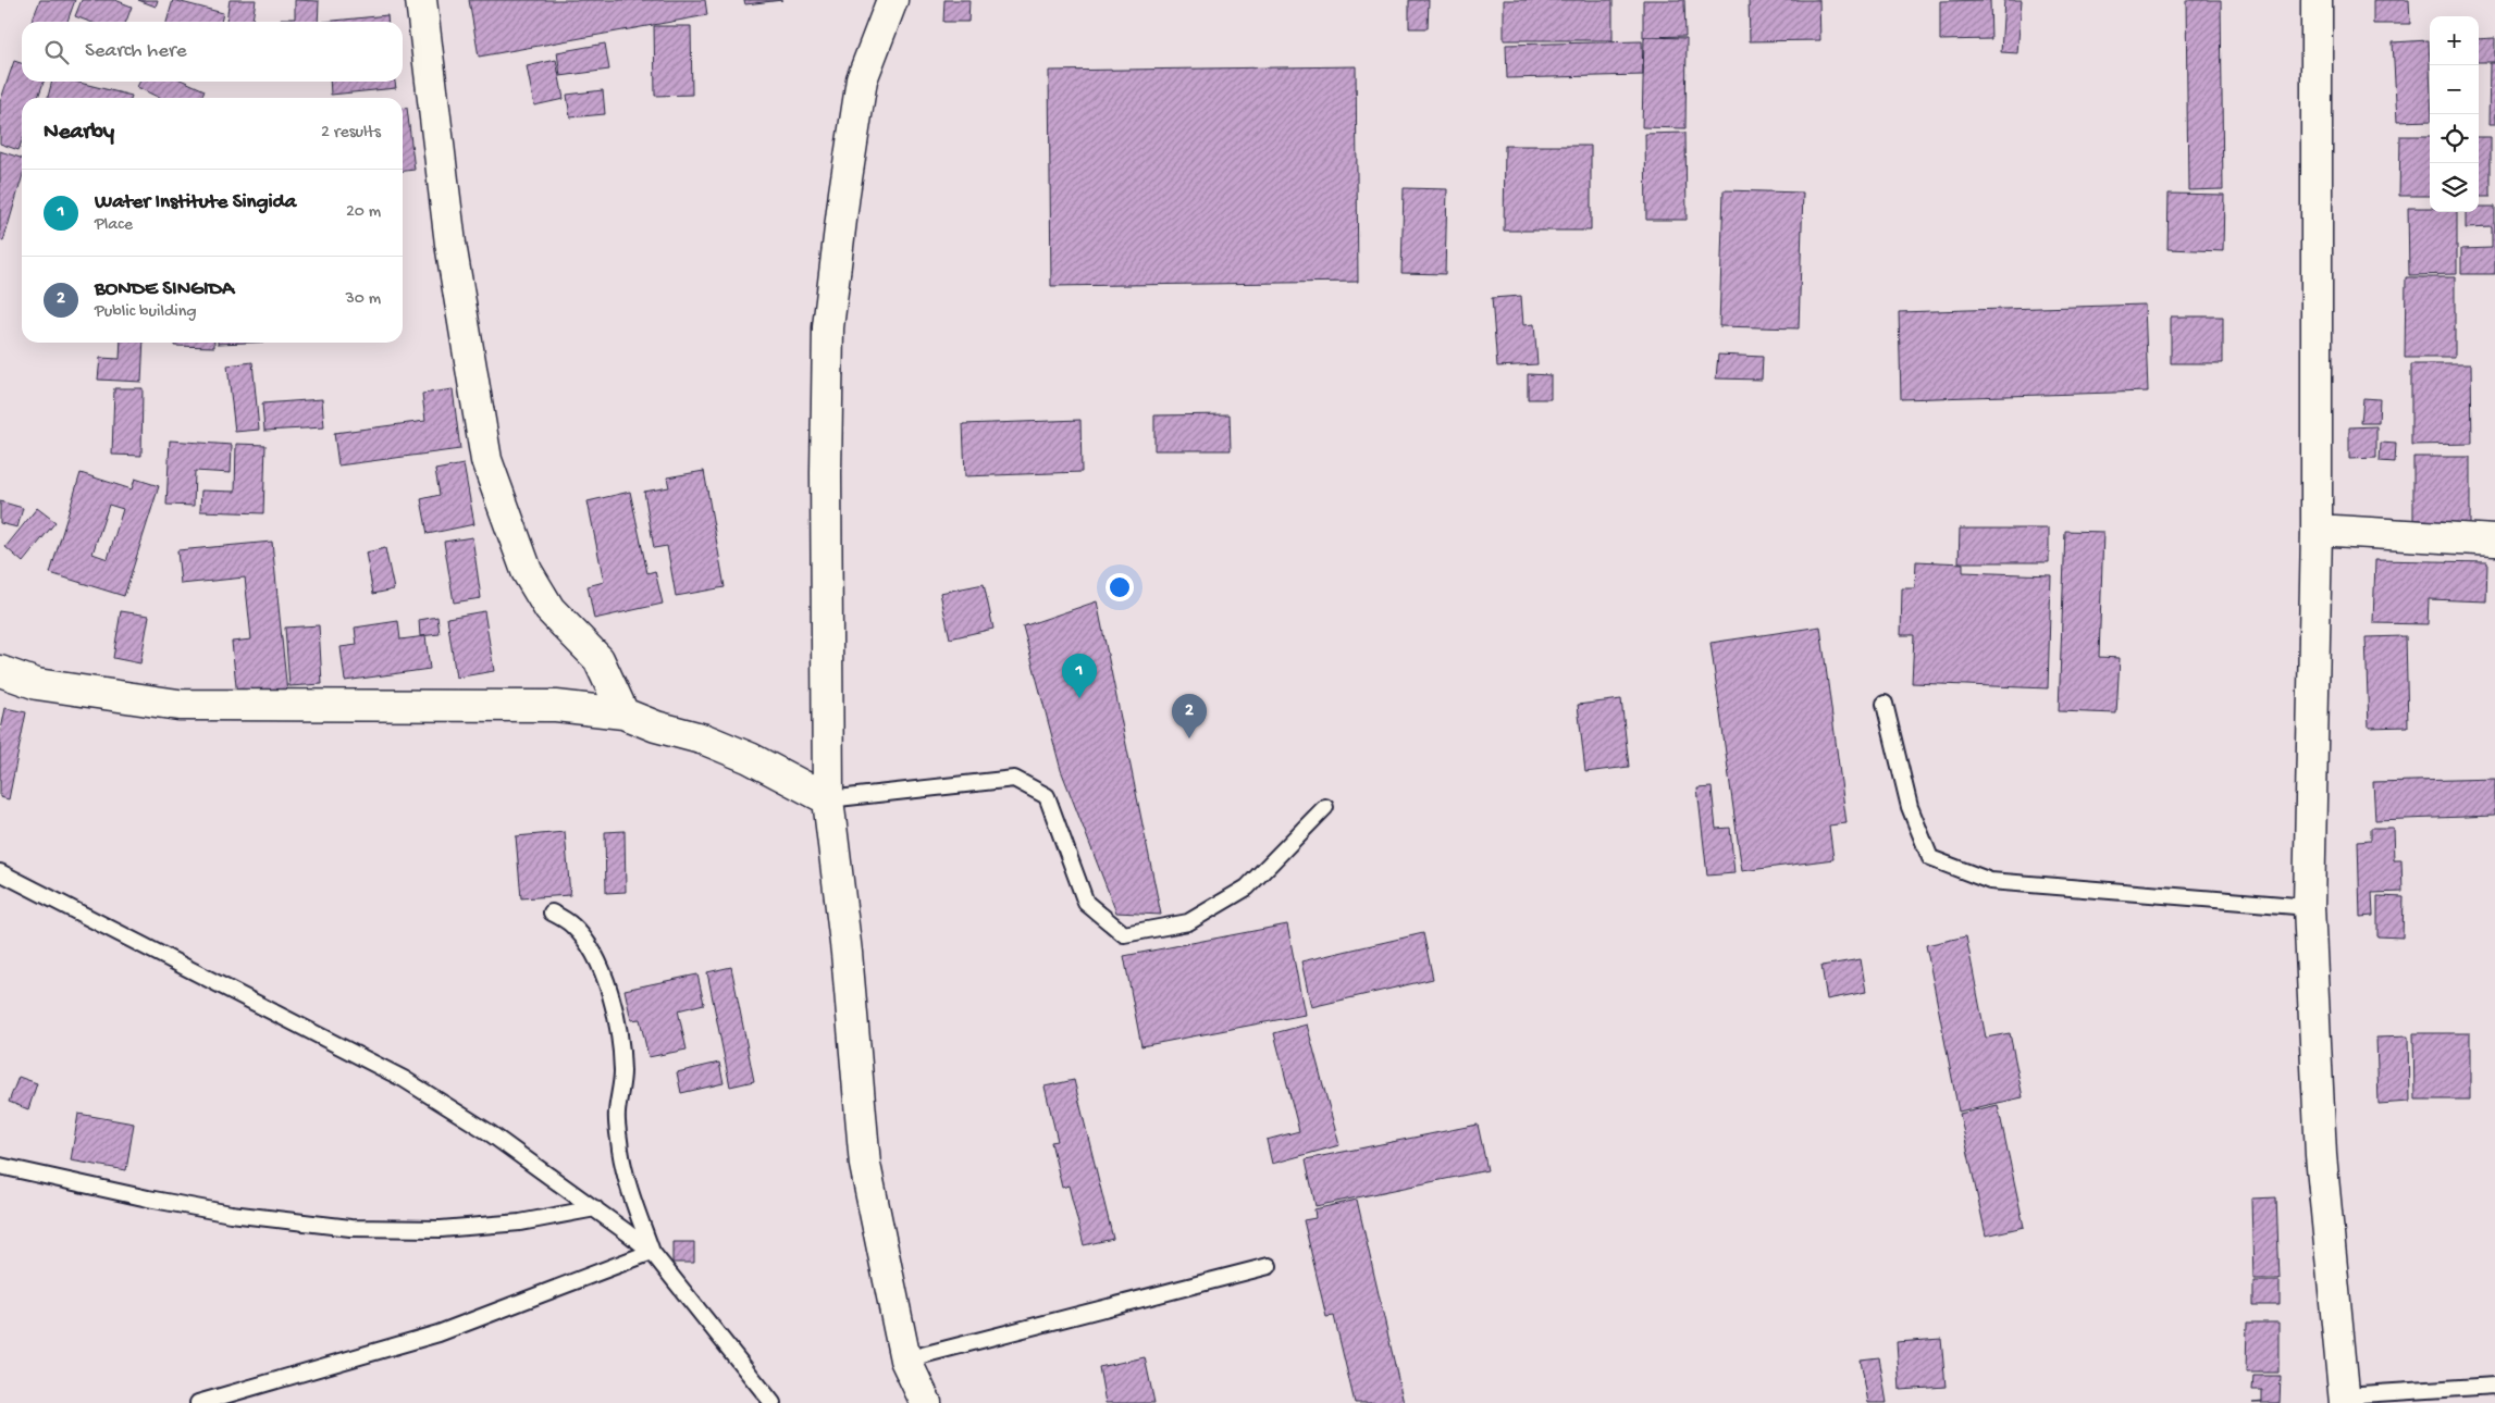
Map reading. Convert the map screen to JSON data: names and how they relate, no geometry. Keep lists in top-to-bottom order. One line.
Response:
{"page":{"map_buttons":["+","−"],"search":"Search here","heading":["Nearby","2 results"],"list":[{"mark":"1","name":"Water Institute Singida","note":"Place","value":"20 m"},{"mark":"2","name":"BONDE SINGIDA","note":"Public building","value":"30 m"}],"pins":["1","2"]}}
